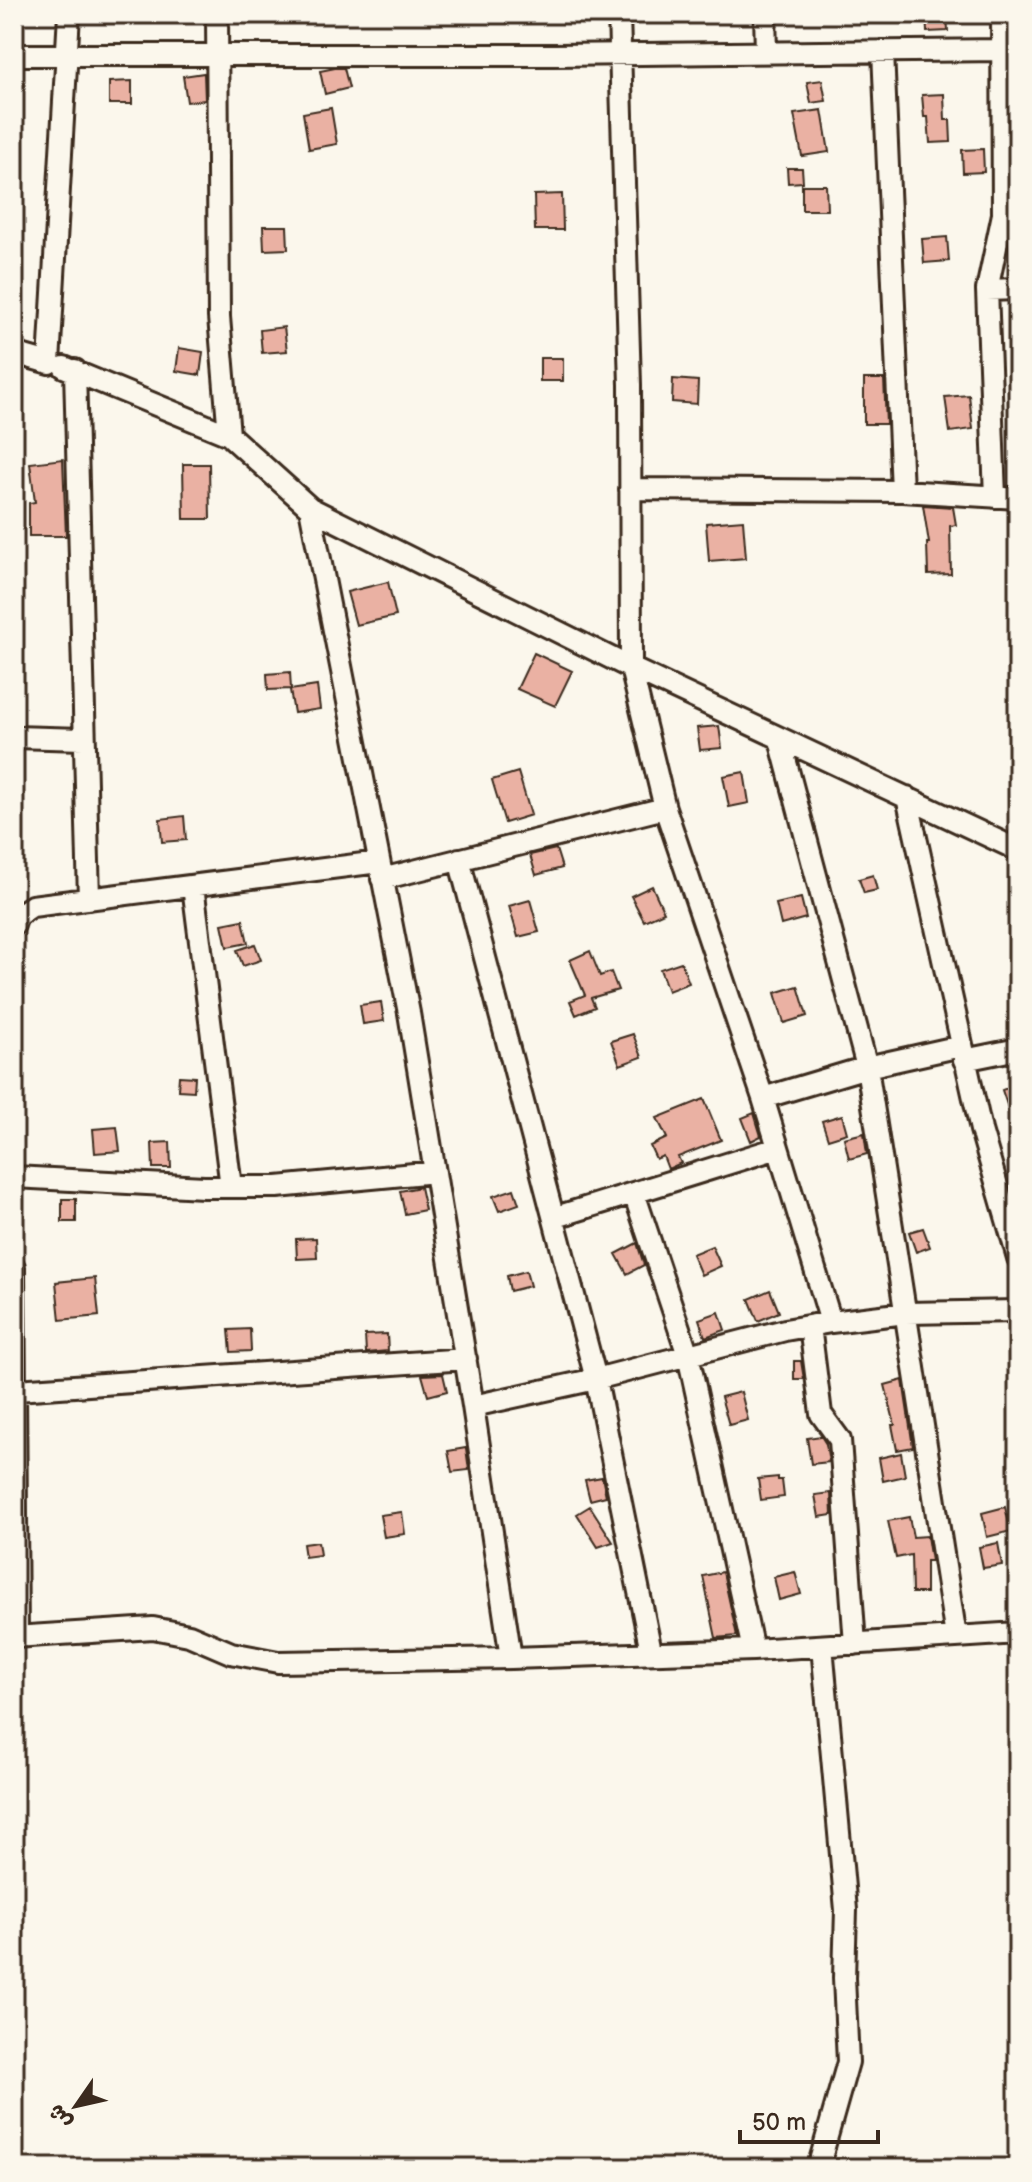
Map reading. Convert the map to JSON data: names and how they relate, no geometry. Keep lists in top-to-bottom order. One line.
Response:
{"scale_bar":"50 m","north":"bottom left"}
